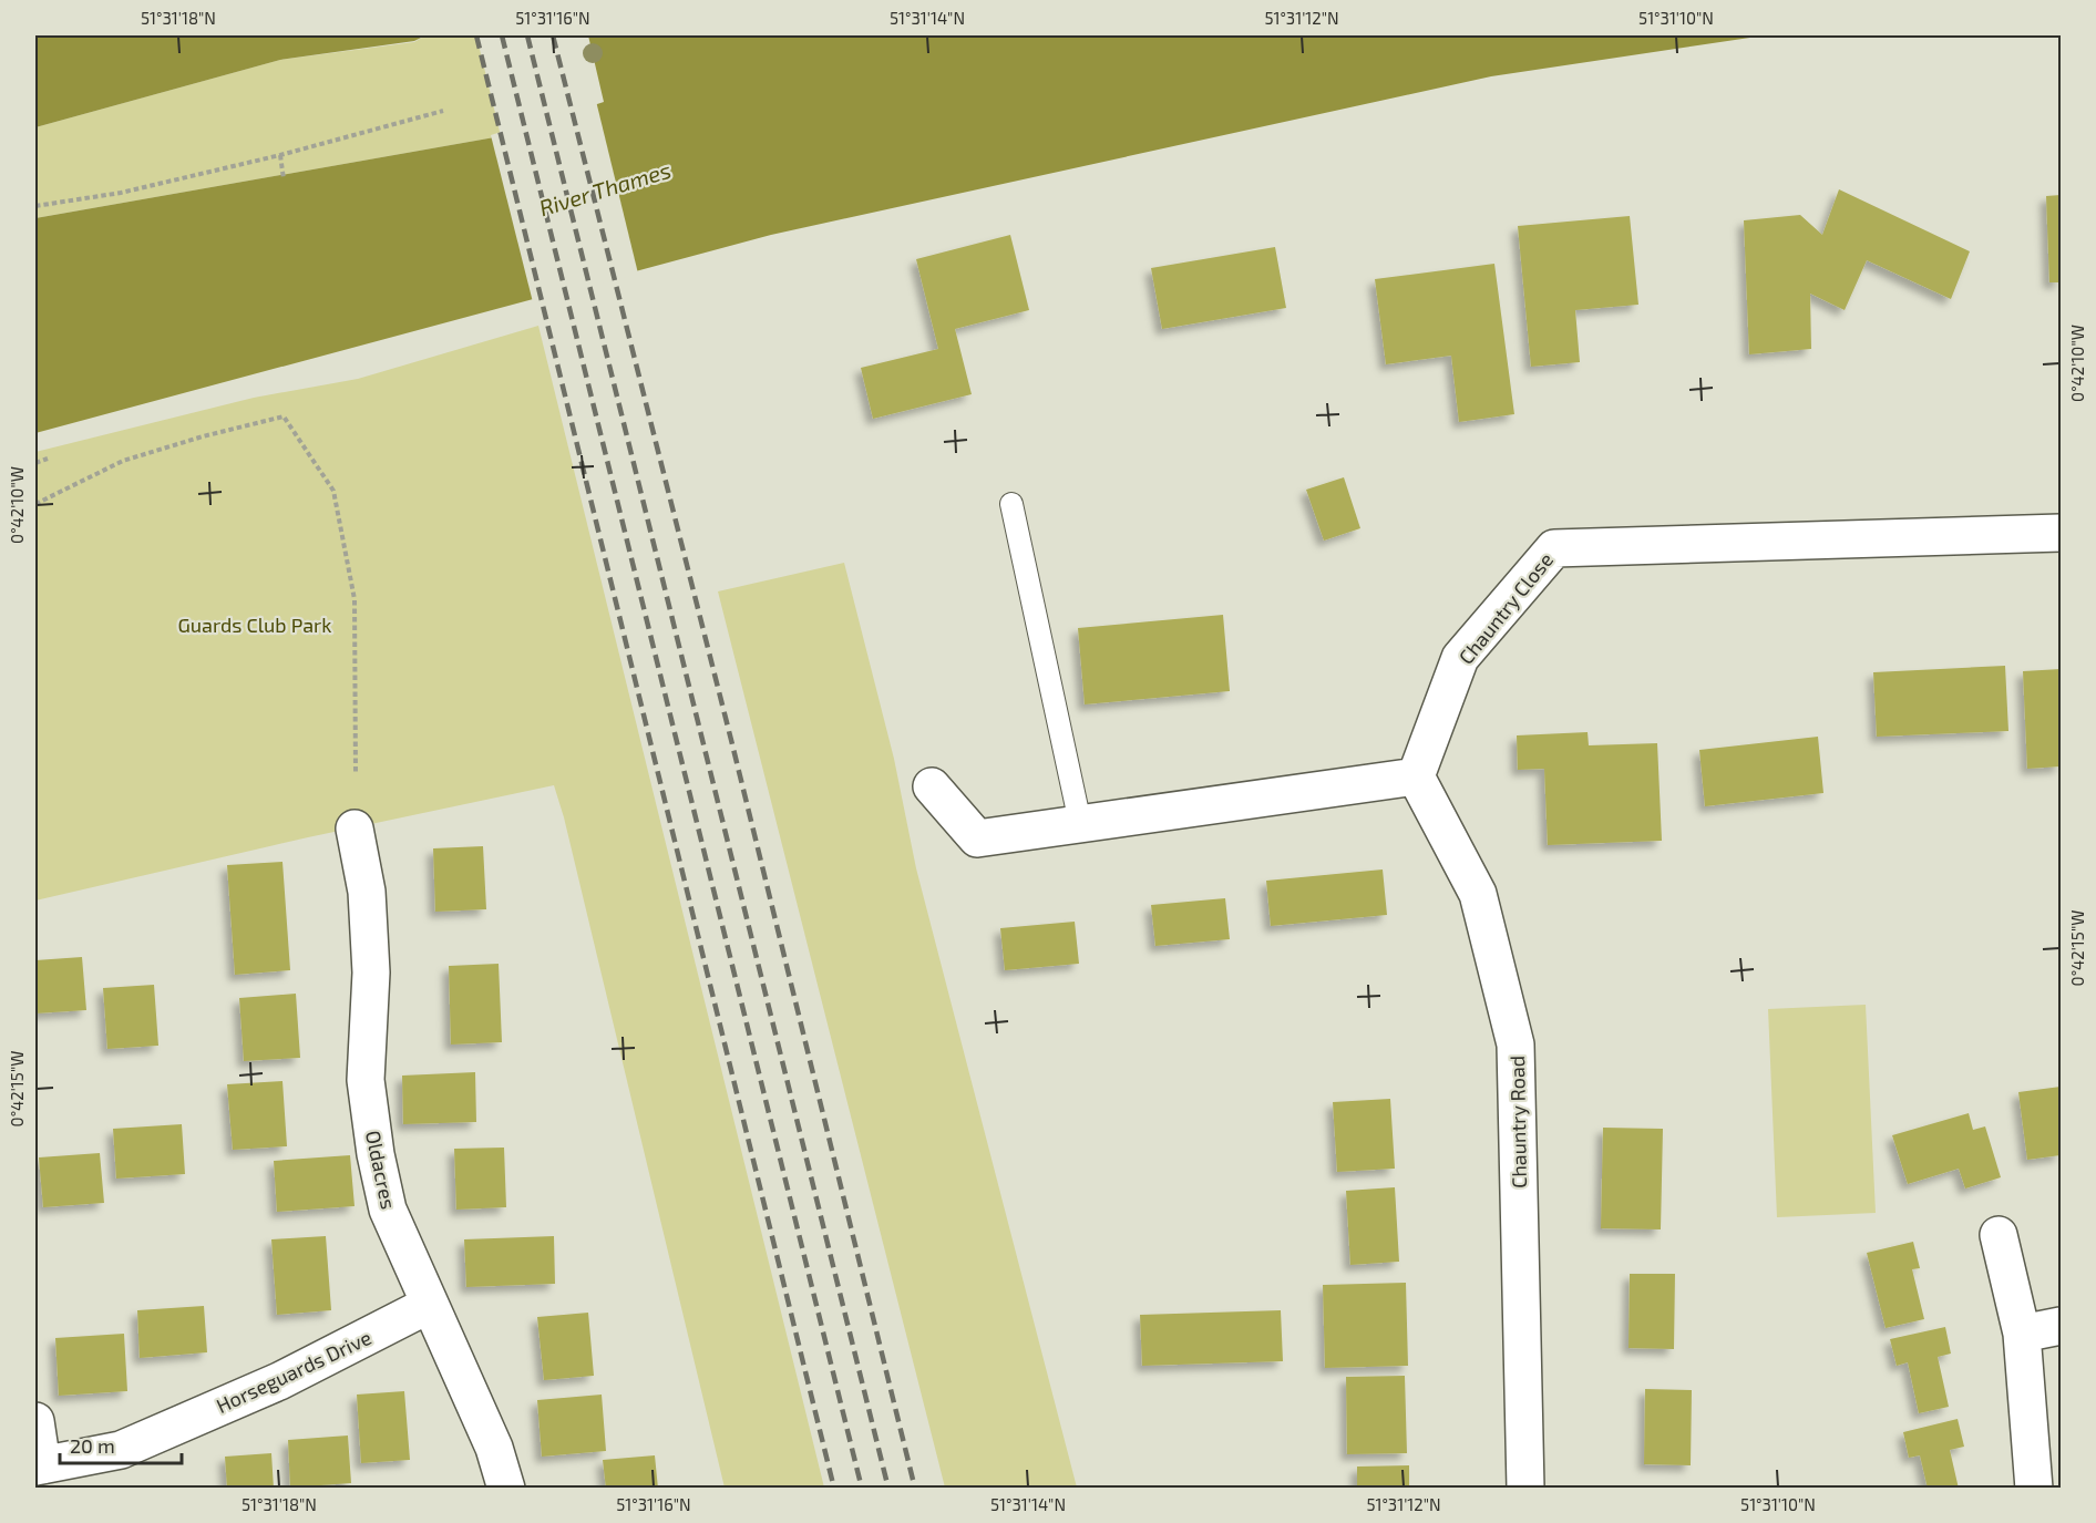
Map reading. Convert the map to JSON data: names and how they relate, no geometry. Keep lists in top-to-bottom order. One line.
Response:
{"streets":{"street":["Chauntry Close","Chauntry Road","Oldacres","Horseguards Drive"]},"crossings":[["Chauntry Close","Chauntry Road"],["Oldacres","Horseguards Drive"]],"water":["River Thames"],"parks":["Guards Club Park"],"scale_bar":"20 m","coordinates":["51°31'18\"N","51°31'16\"N","51°31'14\"N","51°31'12\"N","51°31'10\"N","0°42'10\"W","0°42'15\"W"]}
